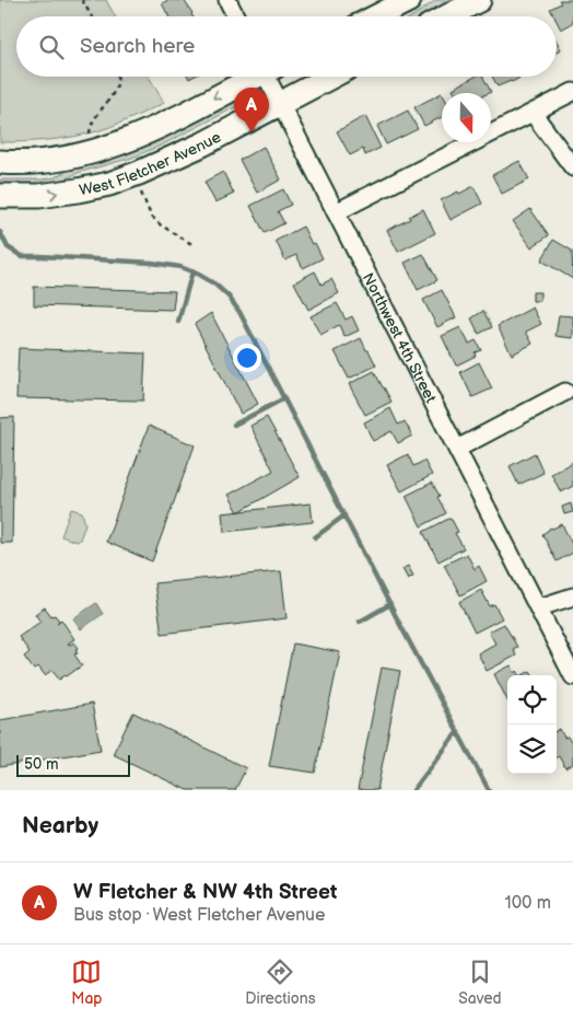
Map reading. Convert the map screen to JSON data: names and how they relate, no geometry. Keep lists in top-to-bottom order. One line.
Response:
{"streets":{"main road":["West Fletcher Avenue"],"street":["Northwest 4th Street"]},"crossings":[["West Fletcher Avenue","Northwest 4th Street"]],"scale_bar":"50 m","north":"bottom","page":{"search":"Search here","pins":"A","scale":"50 m","heading":"Nearby","list":[{"mark":"A","name":"W Fletcher & NW 4th Street","note":"Bus stop · West Fletcher Avenue","value":"100 m"}],"nav":["Map","Directions","Saved"]}}
